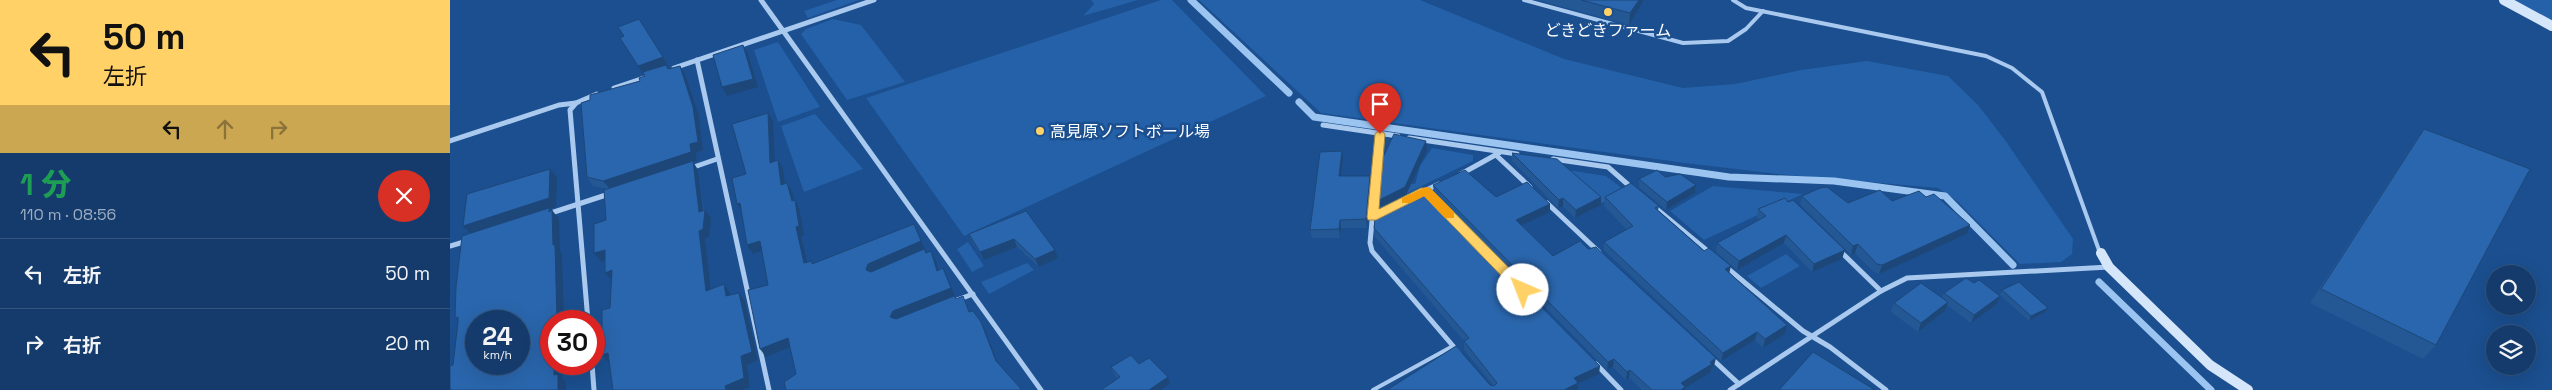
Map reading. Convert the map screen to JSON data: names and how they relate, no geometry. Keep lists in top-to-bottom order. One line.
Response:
{"places":["どきどきファーム","高見原ソフトボール場"],"page":{"turn":["50 m","左折"],"heading":["1 分","110 m · 08:56"],"list":[{"name":"左折","value":"50 m"},{"name":"右折","value":"20 m"}],"speed":"24 km/h","limit":"30"}}
